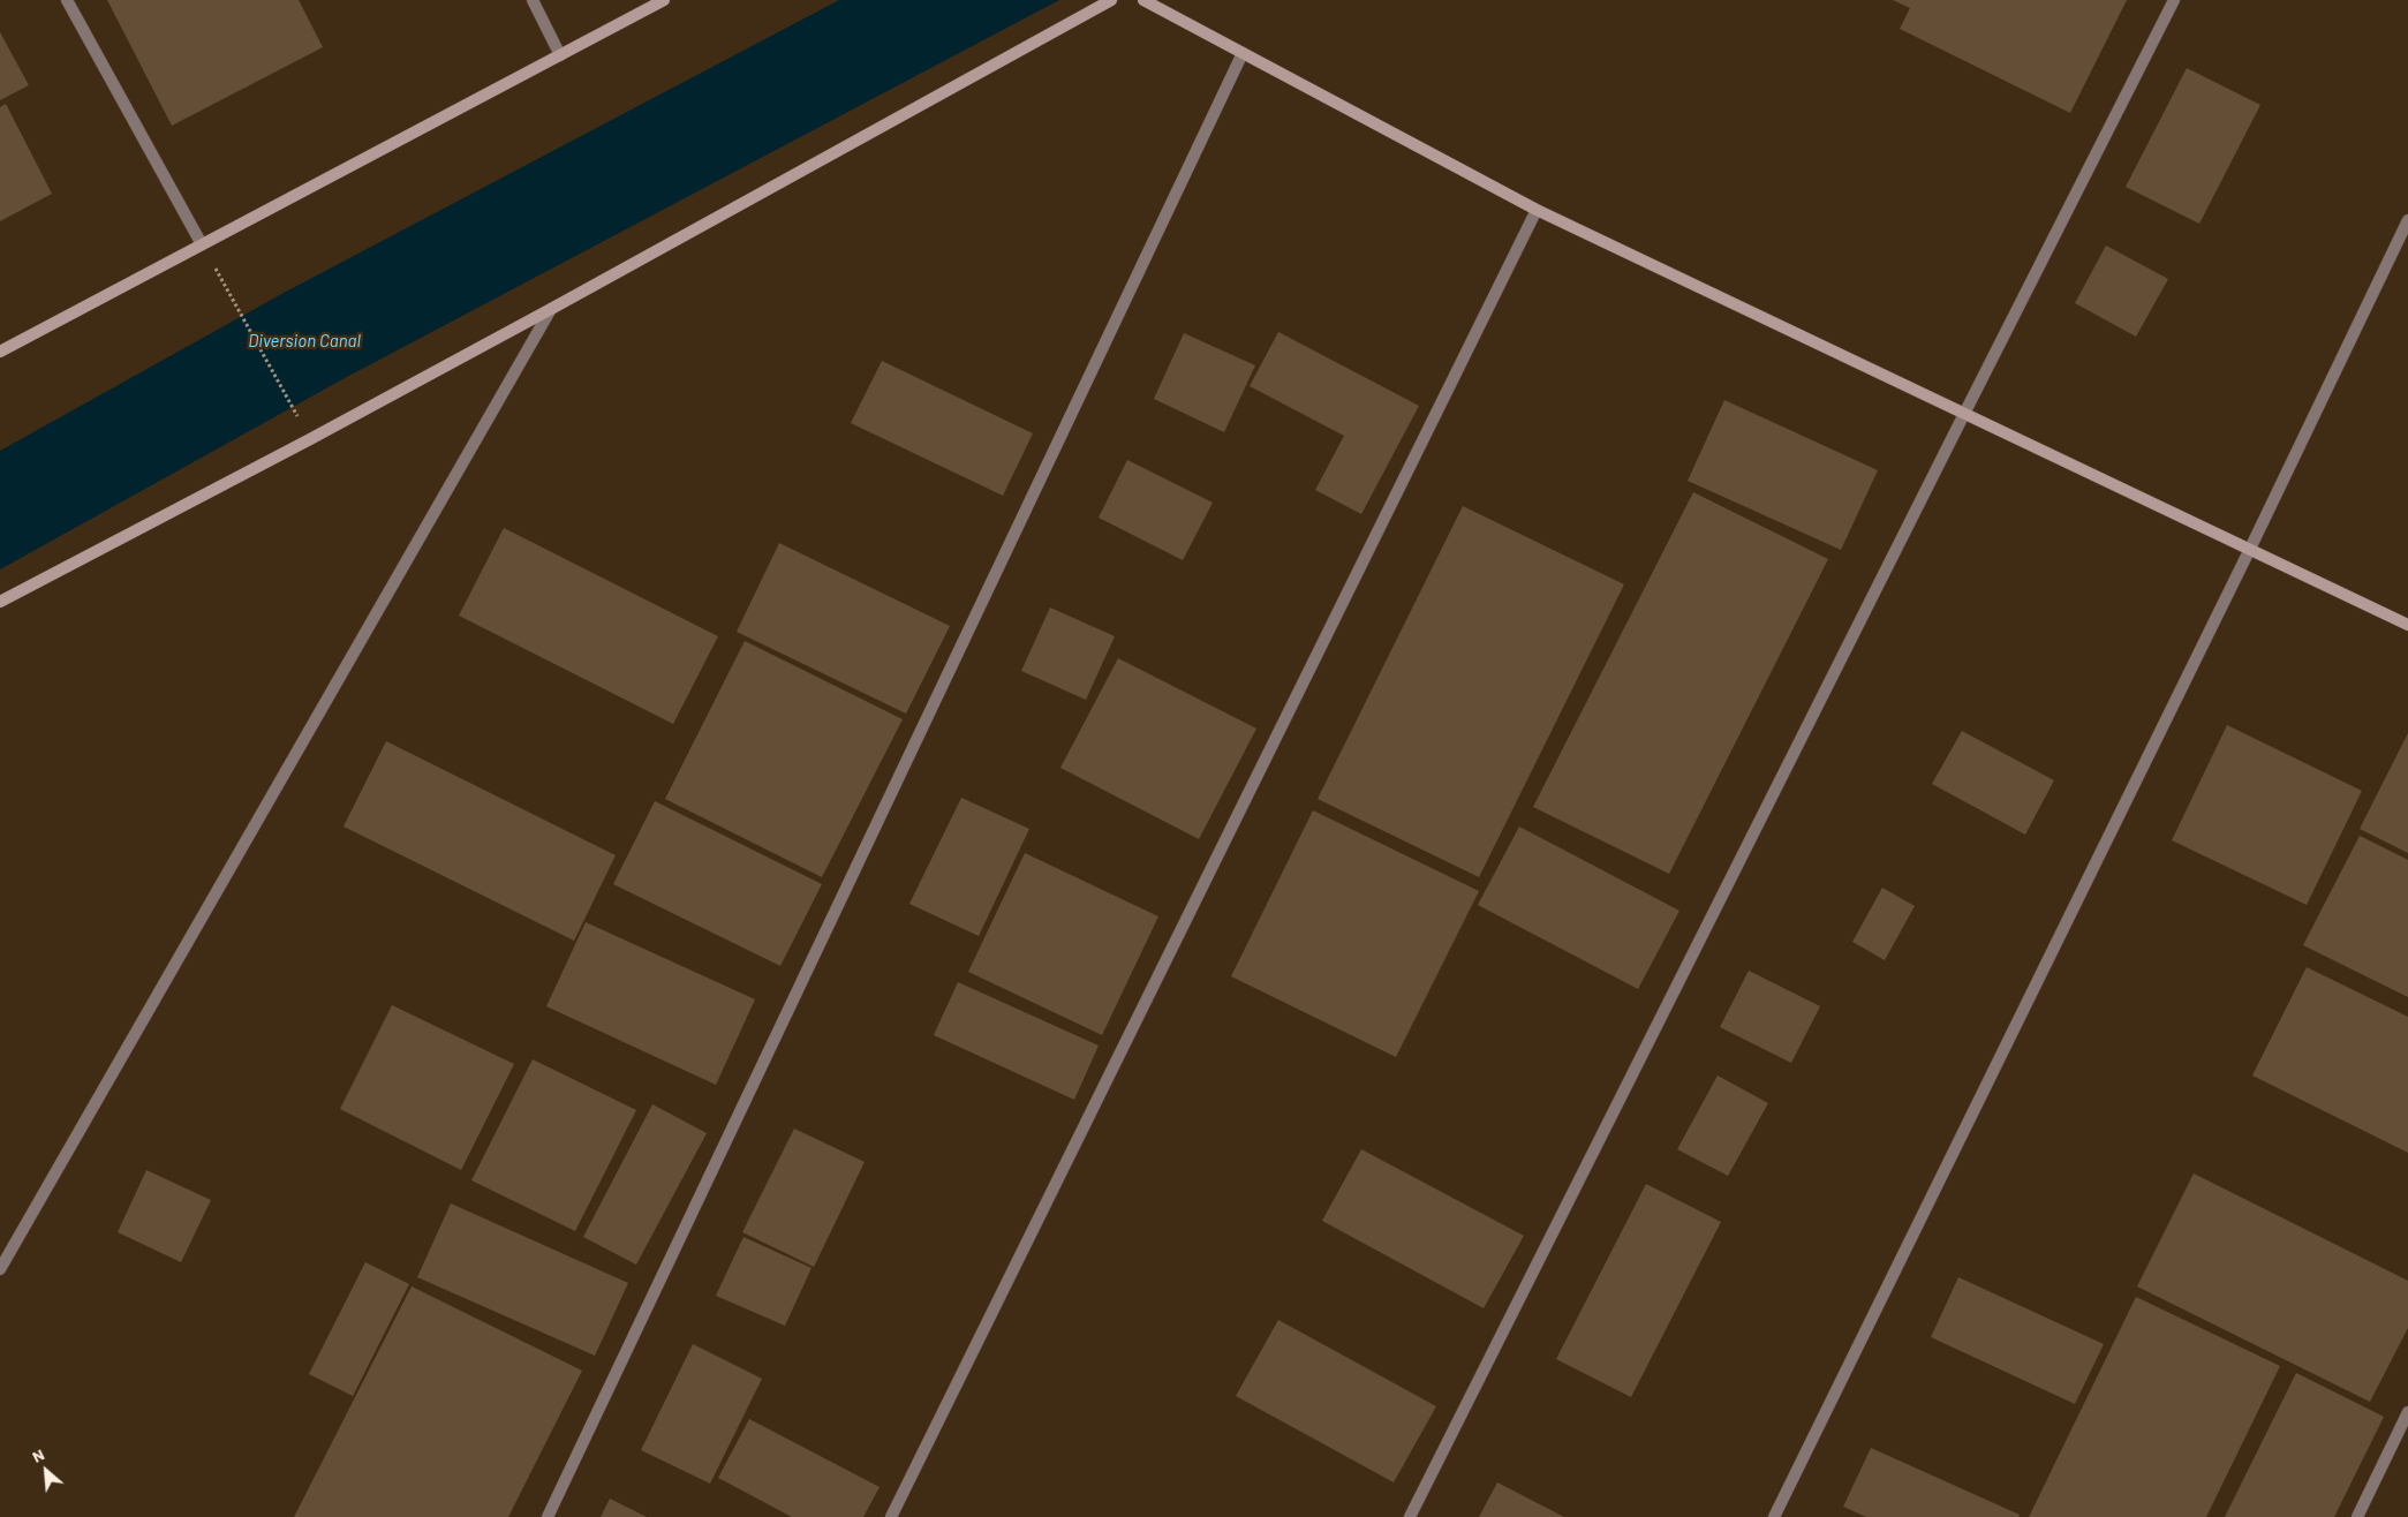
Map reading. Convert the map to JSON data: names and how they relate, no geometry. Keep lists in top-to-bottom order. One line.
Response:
{"water":["Diversion Canal"],"north":"top left"}
